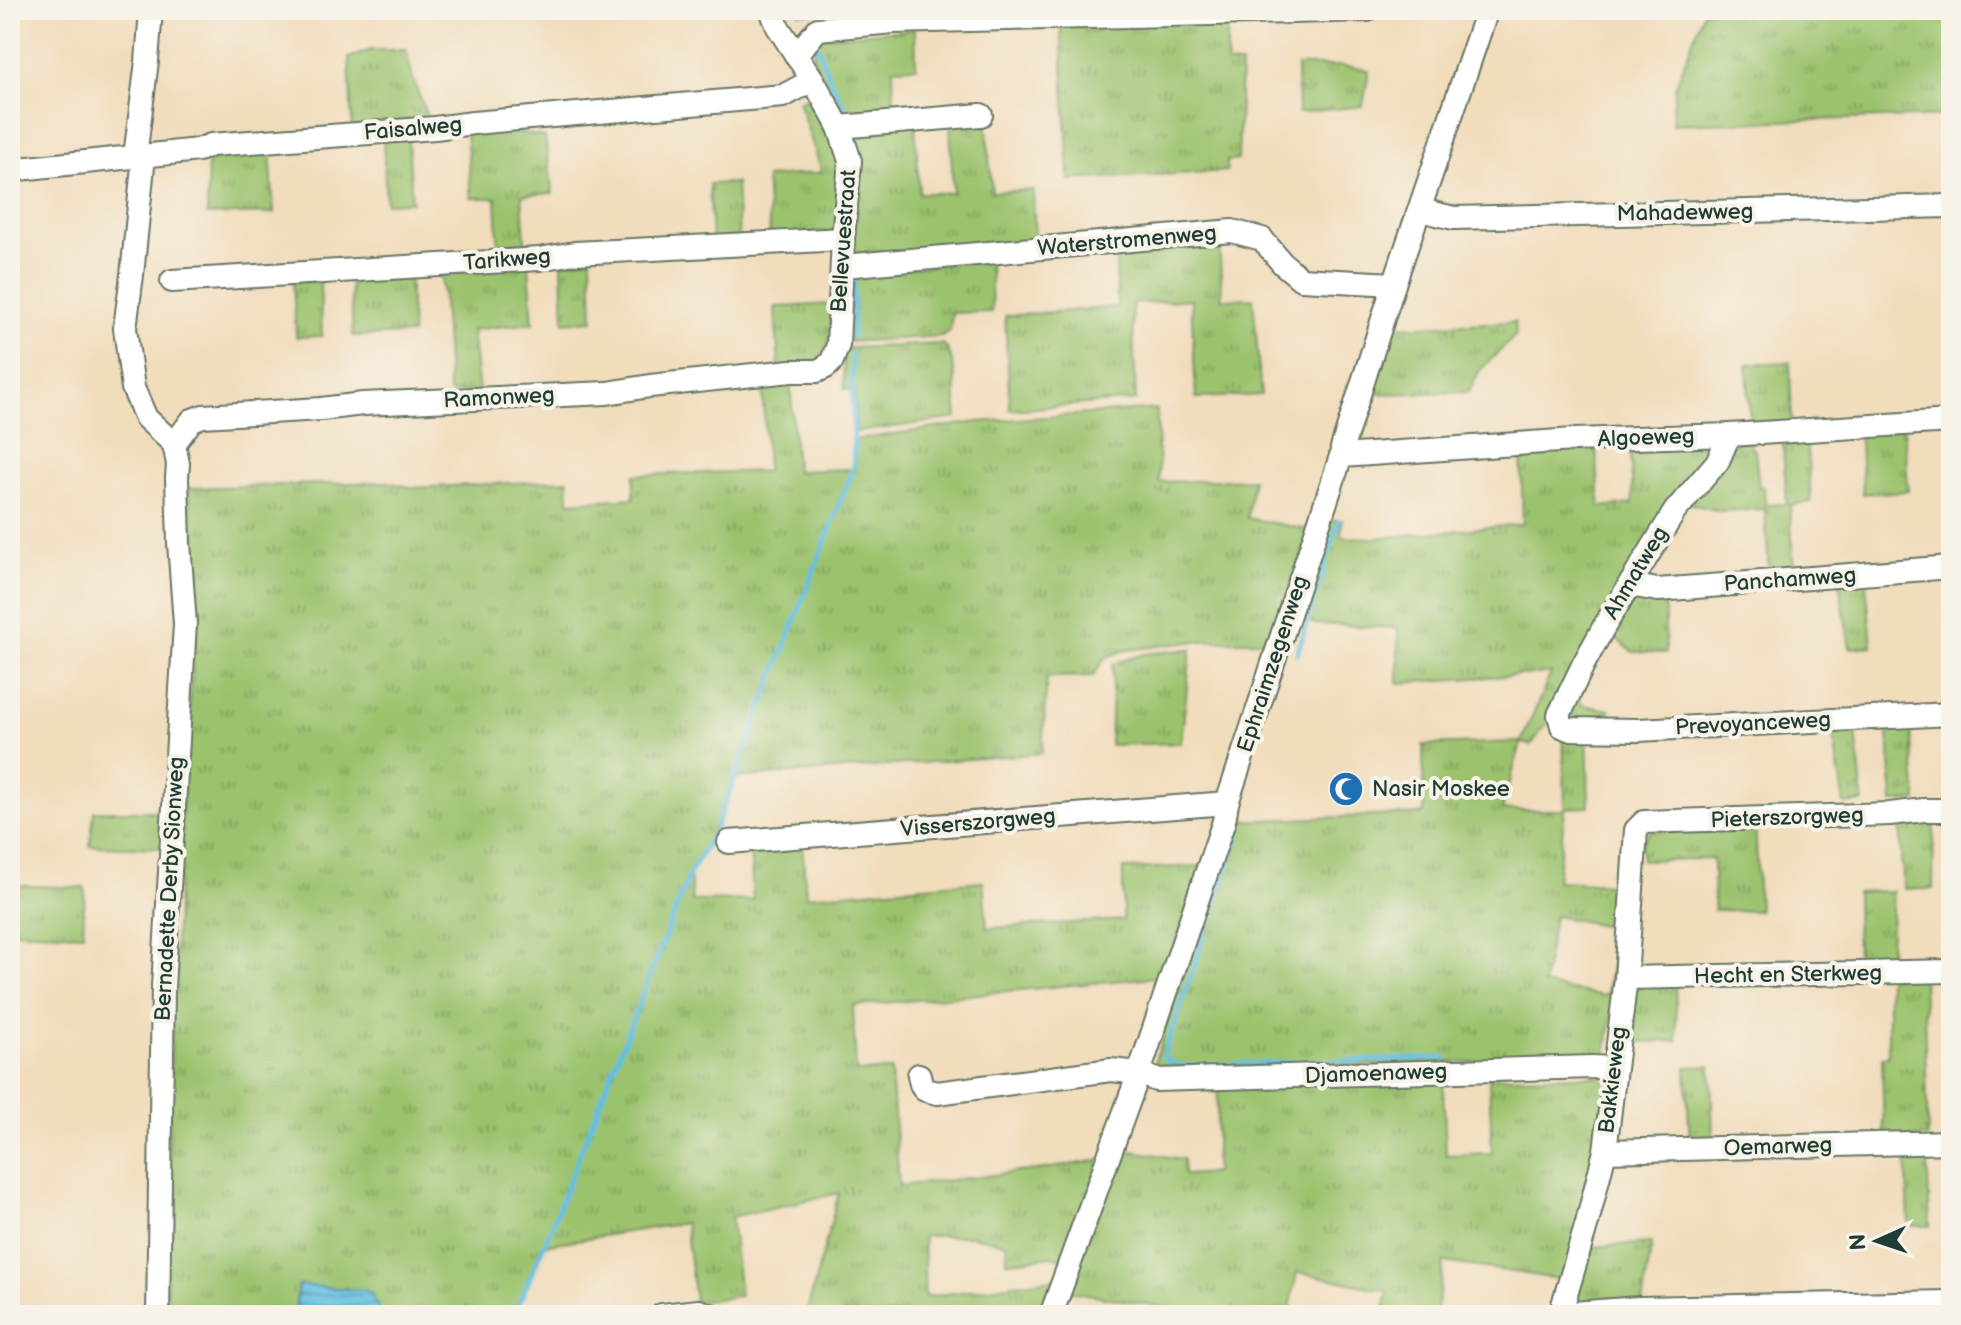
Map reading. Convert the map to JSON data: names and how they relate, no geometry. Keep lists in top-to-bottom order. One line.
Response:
{"streets":{"street":["Faisalweg","Mahadewweg","Bellevuestraat","Waterstromenweg","Tarikweg","Ramonweg","Algoeweg","Ahmatweg","Panchamweg","Ephraimzegenweg","Prevoyanceweg","Pieterszorgweg","Visserszorgweg","Bernadette Derby Sionweg","Hecht en Sterkweg","Djamoenaweg","Bakkieweg","Oemarweg"]},"crossings":[["Faisalweg","Bellevuestraat"],["Mahadewweg","Ephraimzegenweg"],["Bellevuestraat","Waterstromenweg"],["Bellevuestraat","Tarikweg"],["Bellevuestraat","Ramonweg"],["Waterstromenweg","Ephraimzegenweg"],["Ramonweg","Bernadette Derby Sionweg"],["Algoeweg","Ahmatweg"],["Algoeweg","Ephraimzegenweg"],["Ahmatweg","Panchamweg"],["Ahmatweg","Prevoyanceweg"],["Ephraimzegenweg","Visserszorgweg"],["Ephraimzegenweg","Djamoenaweg"],["Pieterszorgweg","Bakkieweg"],["Hecht en Sterkweg","Bakkieweg"],["Djamoenaweg","Bakkieweg"],["Bakkieweg","Oemarweg"]],"places":{"mosque":["Nasir Moskee"]},"north":"left"}
